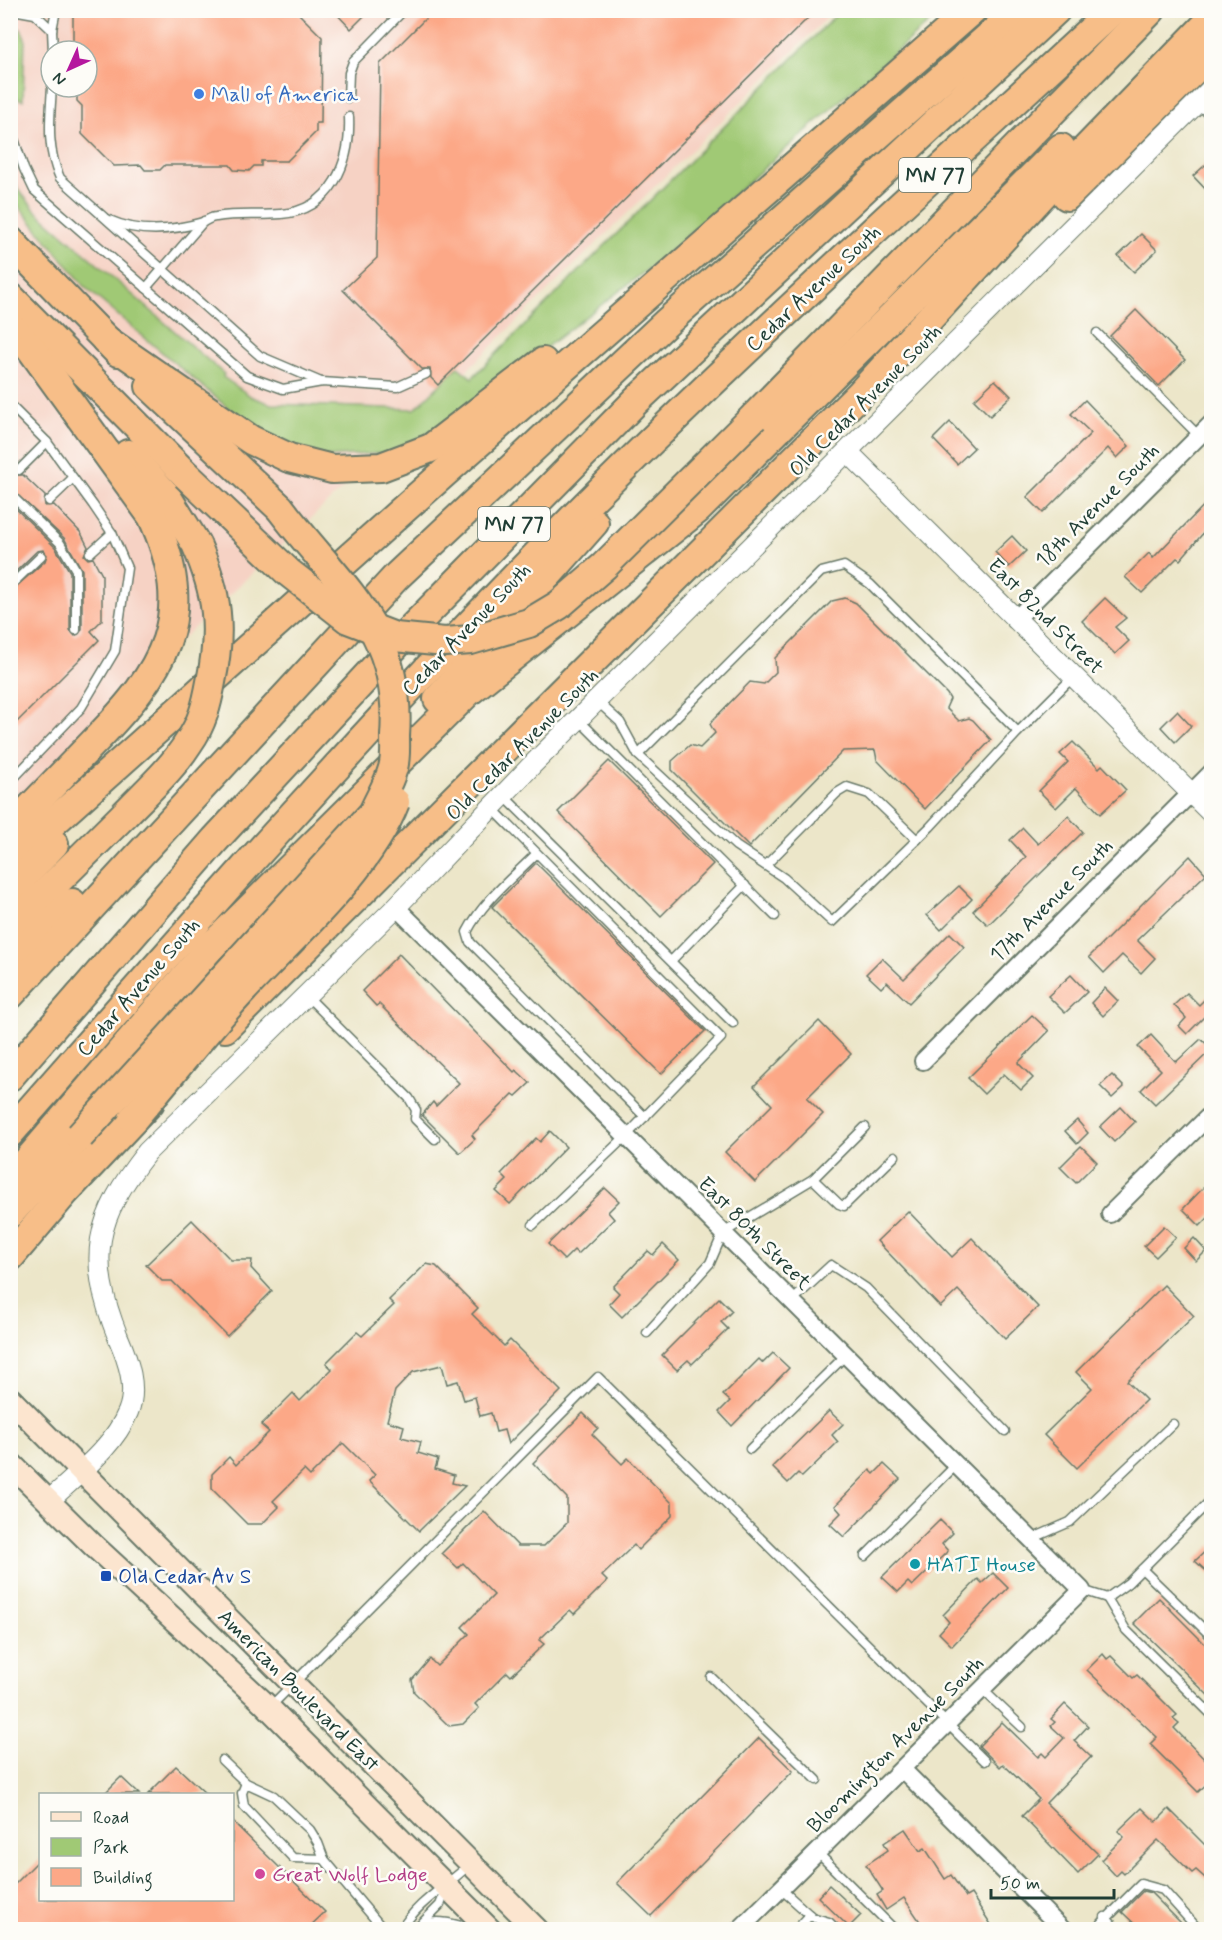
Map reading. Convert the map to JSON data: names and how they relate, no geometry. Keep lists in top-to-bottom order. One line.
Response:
{"streets":{"highway":["MN 77","Cedar Avenue South"],"main road":["American Boulevard East"],"street":["Old Cedar Avenue South","18th Avenue South","East 82nd Street","17th Avenue South","East 80th Street","Bloomington Avenue South"]},"crossings":[["Old Cedar Avenue South","East 82nd Street"],["Old Cedar Avenue South","East 80th Street"],["Old Cedar Avenue South","American Boulevard East"],["18th Avenue South","East 82nd Street"],["East 82nd Street","17th Avenue South"],["East 80th Street","Bloomington Avenue South"]],"places":{"other":["Mall of America","HATI House","Great Wolf Lodge"],"transit":["Old Cedar Av S"]},"legend":["Road","Park","Building"],"scale_bar":"50 m","north":"bottom left"}
